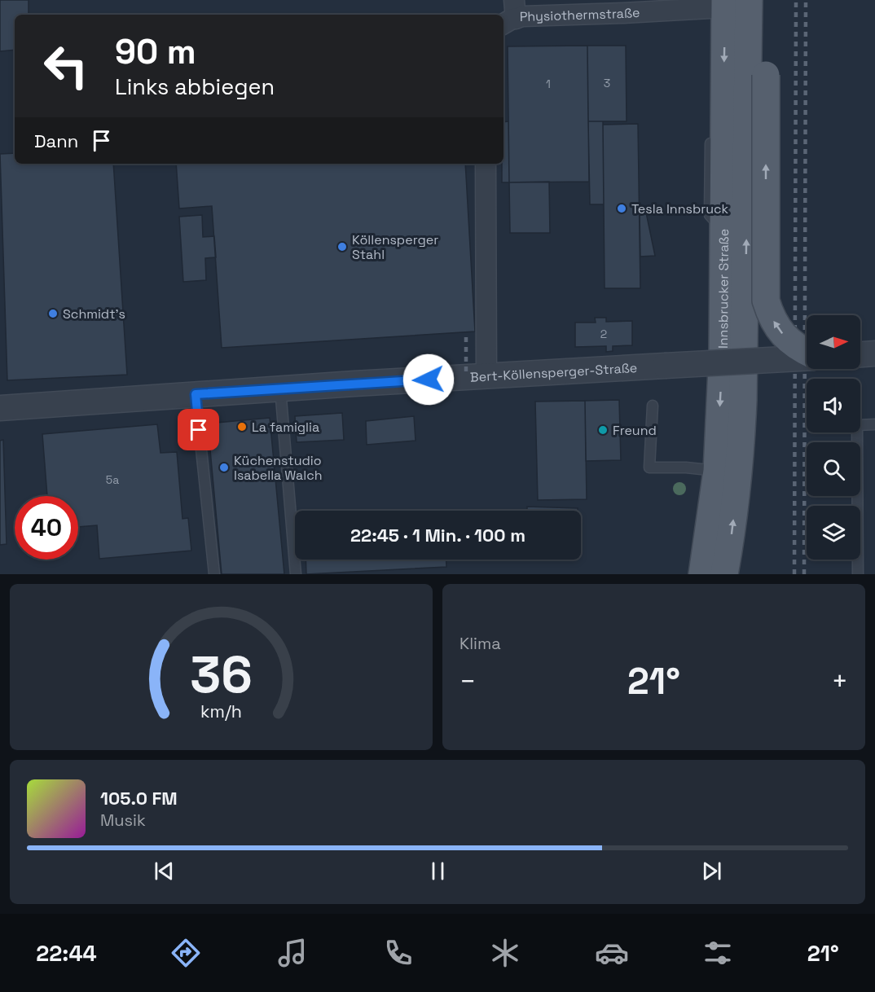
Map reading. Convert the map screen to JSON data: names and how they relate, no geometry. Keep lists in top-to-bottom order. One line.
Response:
{"streets":{"main road":["Innsbrucker Straße"],"street":["Physiothermstraße","Bert-Köllensperger-Straße"]},"crossings":[["Physiothermstraße","Innsbrucker Straße"]],"places":["Tesla Innsbruck","Köllensperger Stahl","Schmidt's","La famiglia","Freund","Küchenstudio Isabella Walch"],"house_numbers":["3","1","2","5a"],"north":"right","page":{"turn":["90 m","Links abbiegen"],"then":"Dann","limit":"40","trip":"22:45 · 1 Min. · 100 m","tile":"Klima","heat":["−","21°","+"],"song":["105.0 FM","Musik"],"tabs":["22:44","21°"],"gauge":["36","km/h"]}}
